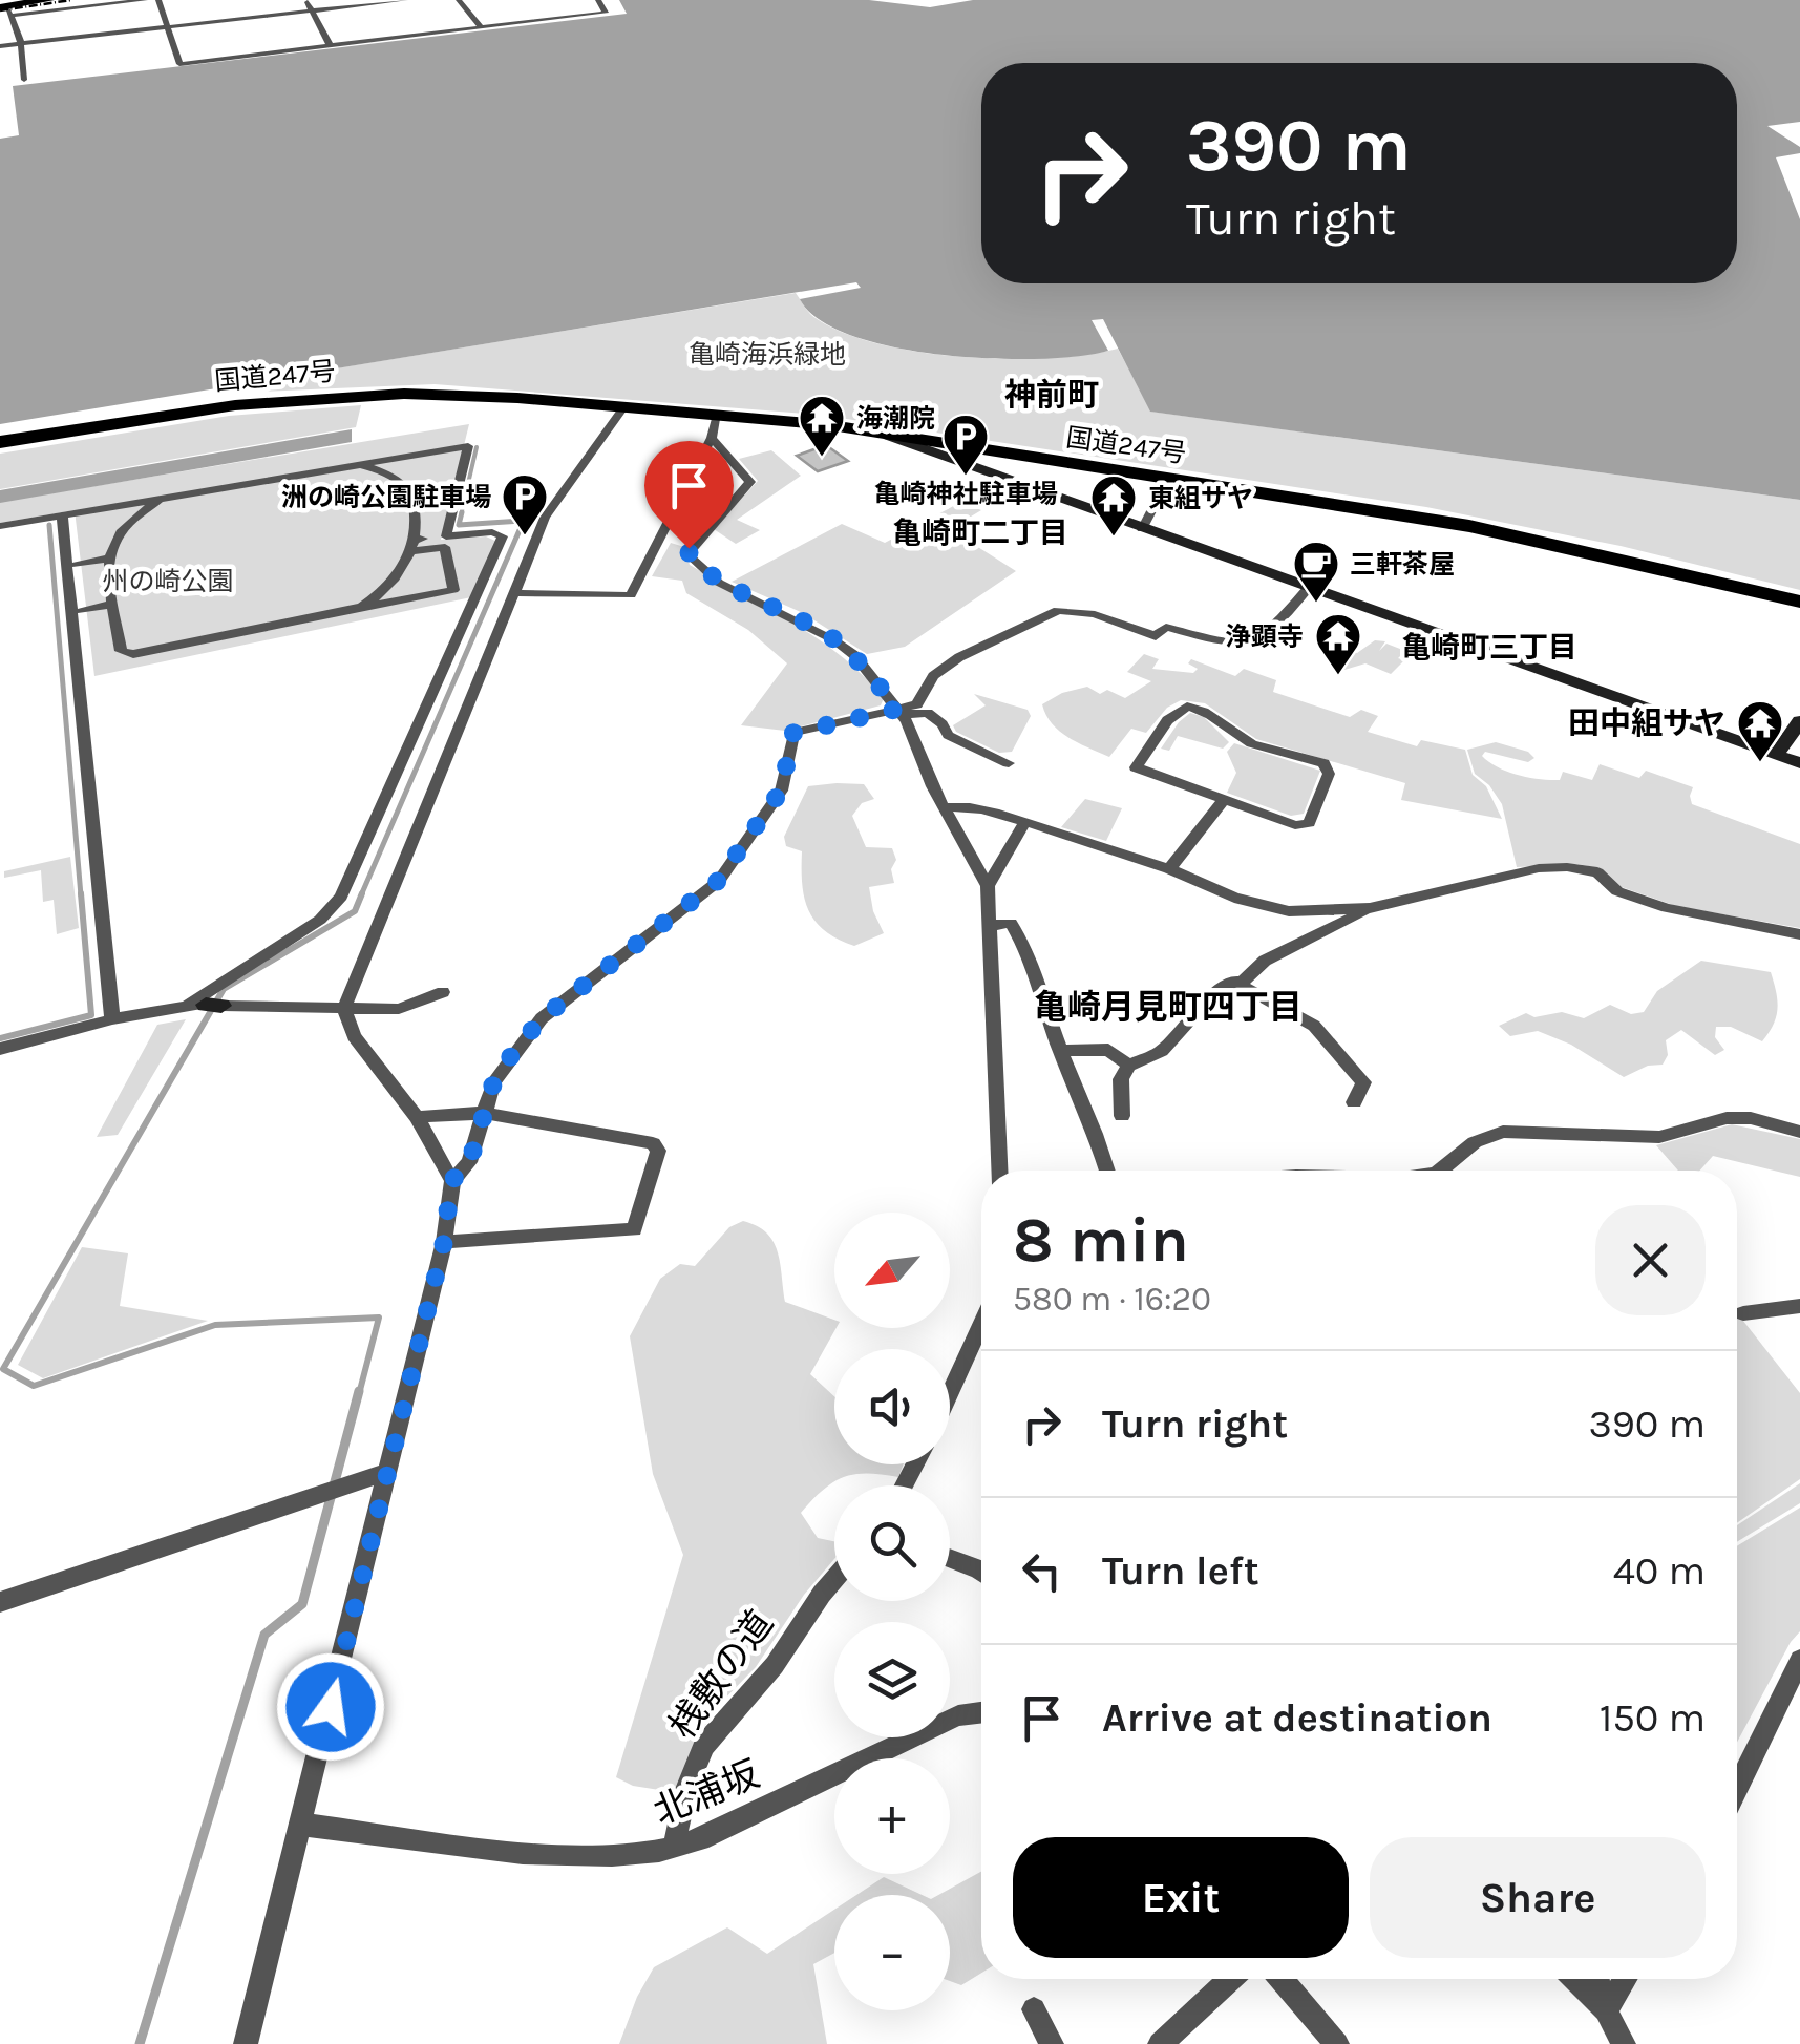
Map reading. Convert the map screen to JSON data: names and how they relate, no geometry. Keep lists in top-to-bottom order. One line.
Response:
{"streets":{"highway":["国道247号"],"street":["桟敷の道","北浦坂"]},"crossings":[["桟敷の道","北浦坂"]],"districts":["神前町","亀崎町二丁目","亀崎町三丁目","亀崎月見町四丁目"],"parks":["亀崎海浜緑地","州の崎公園"],"places":{"temple":["海潮院","東組サヤ","浄顕寺","田中組サヤ"],"parking":["亀崎神社駐車場","洲の崎公園駐車場"],"cafe":["三軒茶屋"]},"north":"bottom left","page":{"turn":["390 m","Turn right"],"heading":["8 min","580 m · 16:20"],"map_buttons":["+","−"],"list":[{"name":"Turn right","value":"390 m"},{"name":"Turn left","value":"40 m"},{"name":"Arrive at destination","value":"150 m"}],"buttons":["Exit","Share"]}}
